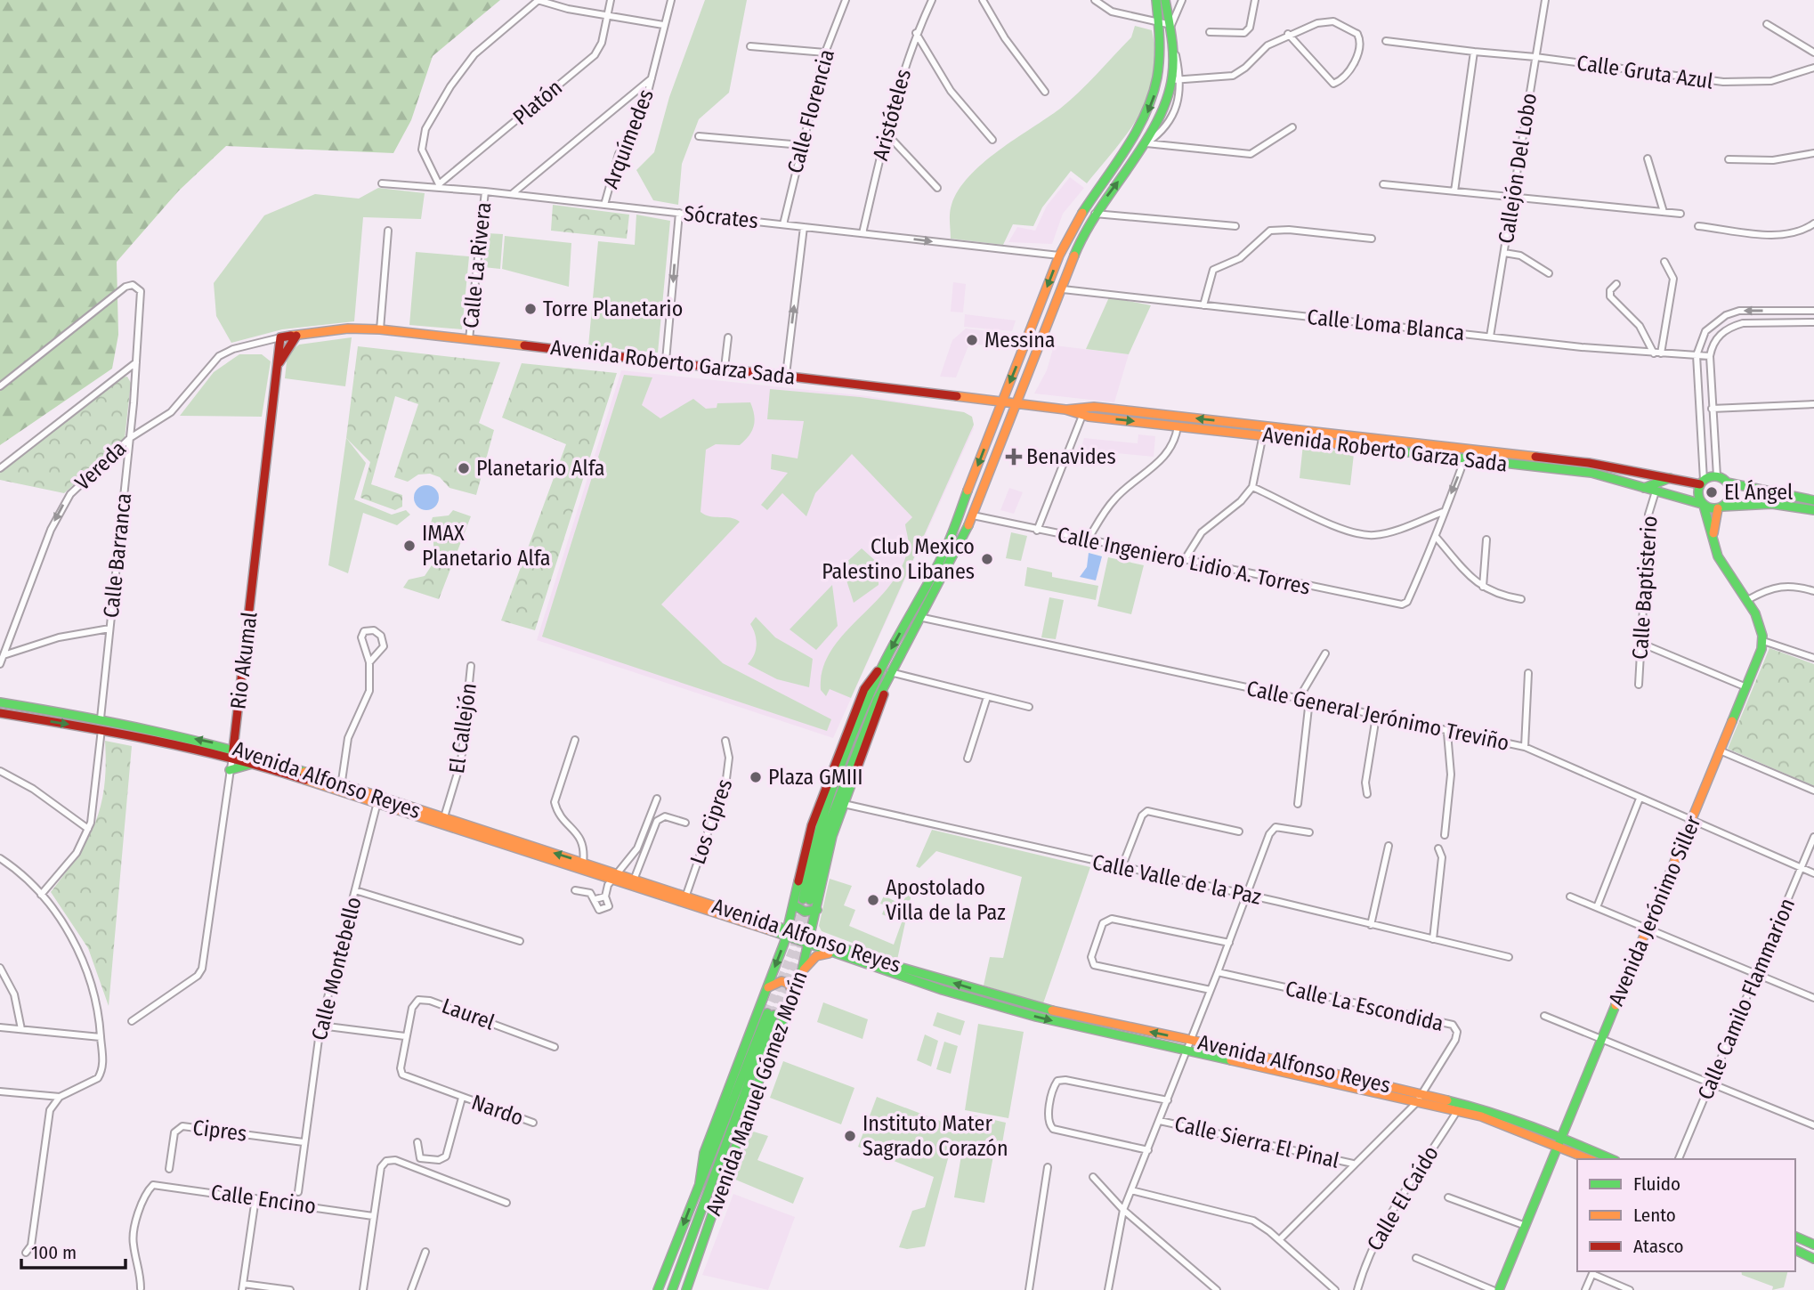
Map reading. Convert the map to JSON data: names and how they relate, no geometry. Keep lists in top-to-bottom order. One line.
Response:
{"streets":{"street":["Calle Gruta Azul","Platón","Calle Florencia","Aristóteles","Arquímedes","Callejón Del Lobo","Sócrates","Calle La Rivera","Calle Loma Blanca","Avenida Roberto Garza Sada","Vereda","Calle Barranca","Calle Ingeniero Lidio A. Torres","Calle Baptisterio","Rio Akumal","Calle General Jerónimo Treviño","El Callejón","Avenida Alfonso Reyes","Los Cipres","Calle Valle de la Paz","Avenida Jerónimo Siller","Calle Montebello","Calle Camilo Flammarion","Calle La Escondida","Laurel","Avenida Manuel Gómez Morín","Nardo","Cipres","Calle Sierra El Pinal","Calle El Caído","Calle Encino"]},"crossings":[["Calle Gruta Azul","Callejón Del Lobo"],["Platón","Sócrates"],["Calle Florencia","Sócrates"],["Aristóteles","Sócrates"],["Arquímedes","Sócrates"],["Callejón Del Lobo","Calle Loma Blanca"],["Sócrates","Calle La Rivera"],["Sócrates","Avenida Manuel Gómez Morín"],["Calle La Rivera","Avenida Roberto Garza Sada"],["Calle Loma Blanca","Avenida Manuel Gómez Morín"],["Avenida Roberto Garza Sada","Vereda"],["Avenida Roberto Garza Sada","Calle Baptisterio"],["Avenida Roberto Garza Sada","Rio Akumal"],["Avenida Roberto Garza Sada","Avenida Manuel Gómez Morín"],["Vereda","Calle Barranca"],["Vereda","Rio Akumal"],["Calle Barranca","Avenida Alfonso Reyes"],["Calle Ingeniero Lidio A. Torres","Avenida Manuel Gómez Morín"],["Rio Akumal","Avenida Alfonso Reyes"],["Calle General Jerónimo Treviño","Avenida Jerónimo Siller"],["Calle General Jerónimo Treviño","Calle Camilo Flammarion"],["Calle General Jerónimo Treviño","Avenida Manuel Gómez Morín"],["El Callejón","Avenida Alfonso Reyes"],["Avenida Alfonso Reyes","Los Cipres"],["Avenida Alfonso Reyes","Avenida Jerónimo Siller"],["Avenida Alfonso Reyes","Calle Montebello"],["Avenida Alfonso Reyes","Calle La Escondida"],["Avenida Alfonso Reyes","Avenida Manuel Gómez Morín"],["Avenida Alfonso Reyes","Calle El Caído"],["Calle Valle de la Paz","Avenida Manuel Gómez Morín"],["Calle Montebello","Cipres"],["Calle La Escondida","Calle Sierra El Pinal"],["Laurel","Nardo"]],"one_way":["Vereda"],"places":{"other":["Torre Planetario","Messina","Planetario Alfa","El Ángel","IMAX Planetario Alfa","Club Mexico Palestino Libanes","Plaza GMIII","Apostolado Villa de la Paz","Instituto Mater Sagrado Corazón"],"health":["Benavides"]},"legend":["Fluido","Lento","Atasco"],"scale_bar":"100 m"}
